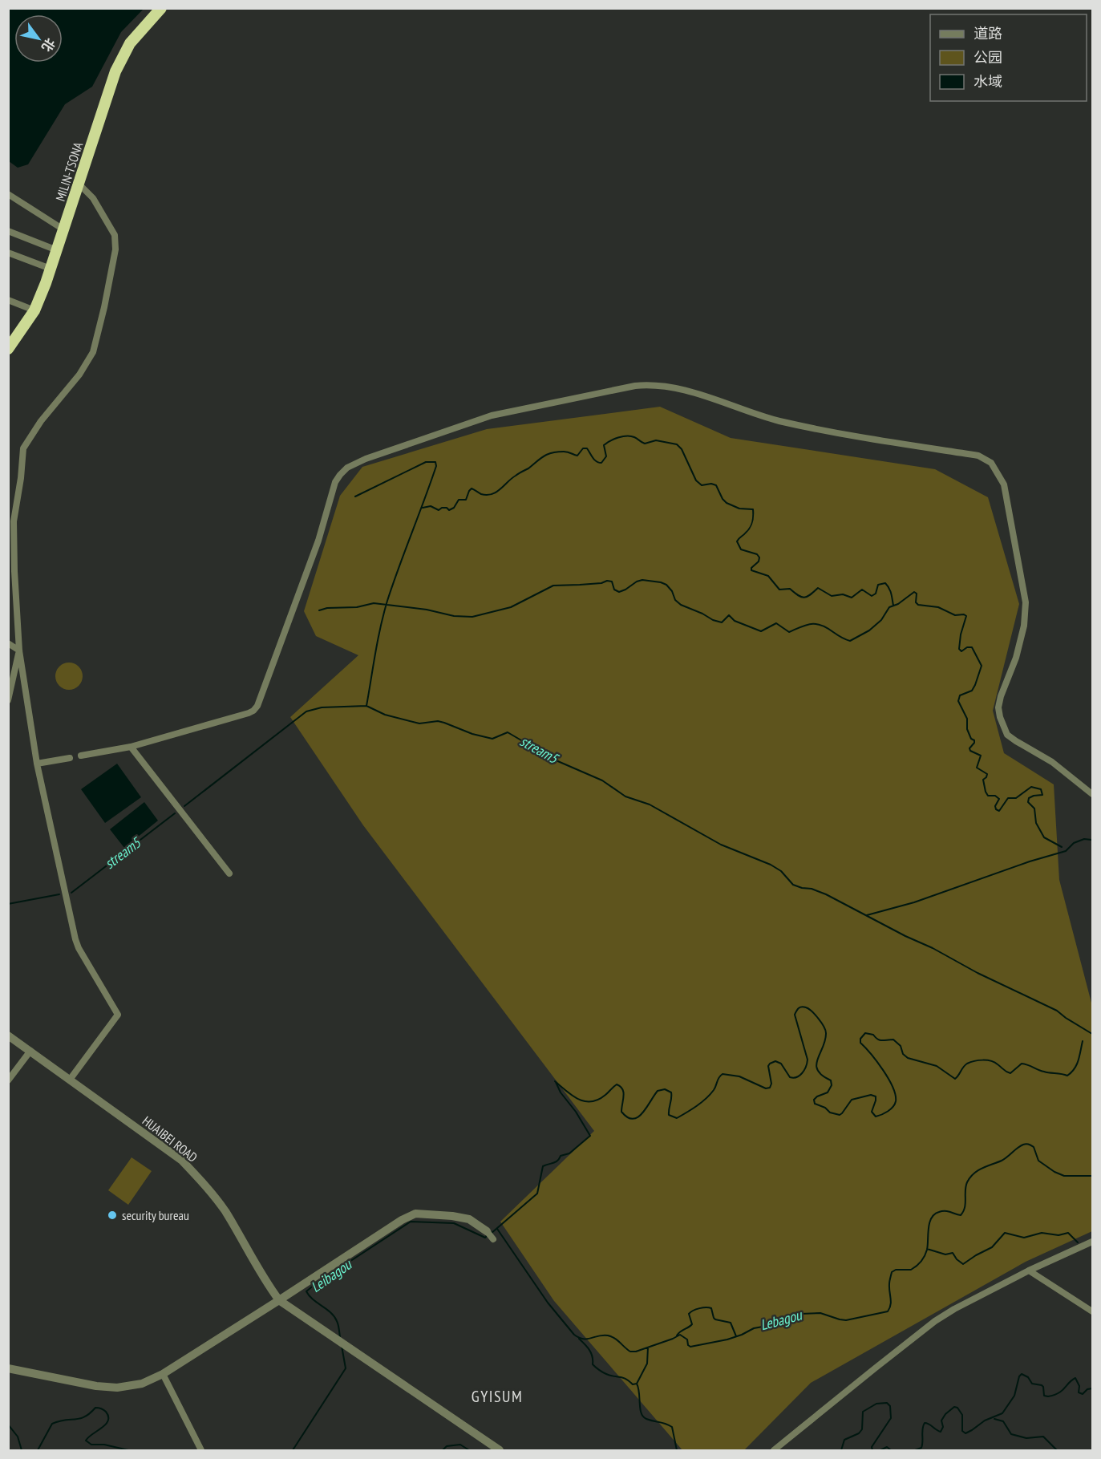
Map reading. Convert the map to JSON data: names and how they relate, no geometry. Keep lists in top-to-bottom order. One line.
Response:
{"streets":{"highway":["MILIN-TSONA"],"street":["HUAIBEI ROAD"]},"districts":["GYISUM"],"water":["stream5","Leibagou","Lebagou"],"places":["security bureau"],"legend":["道路","公园","水域"],"north":"bottom right"}
